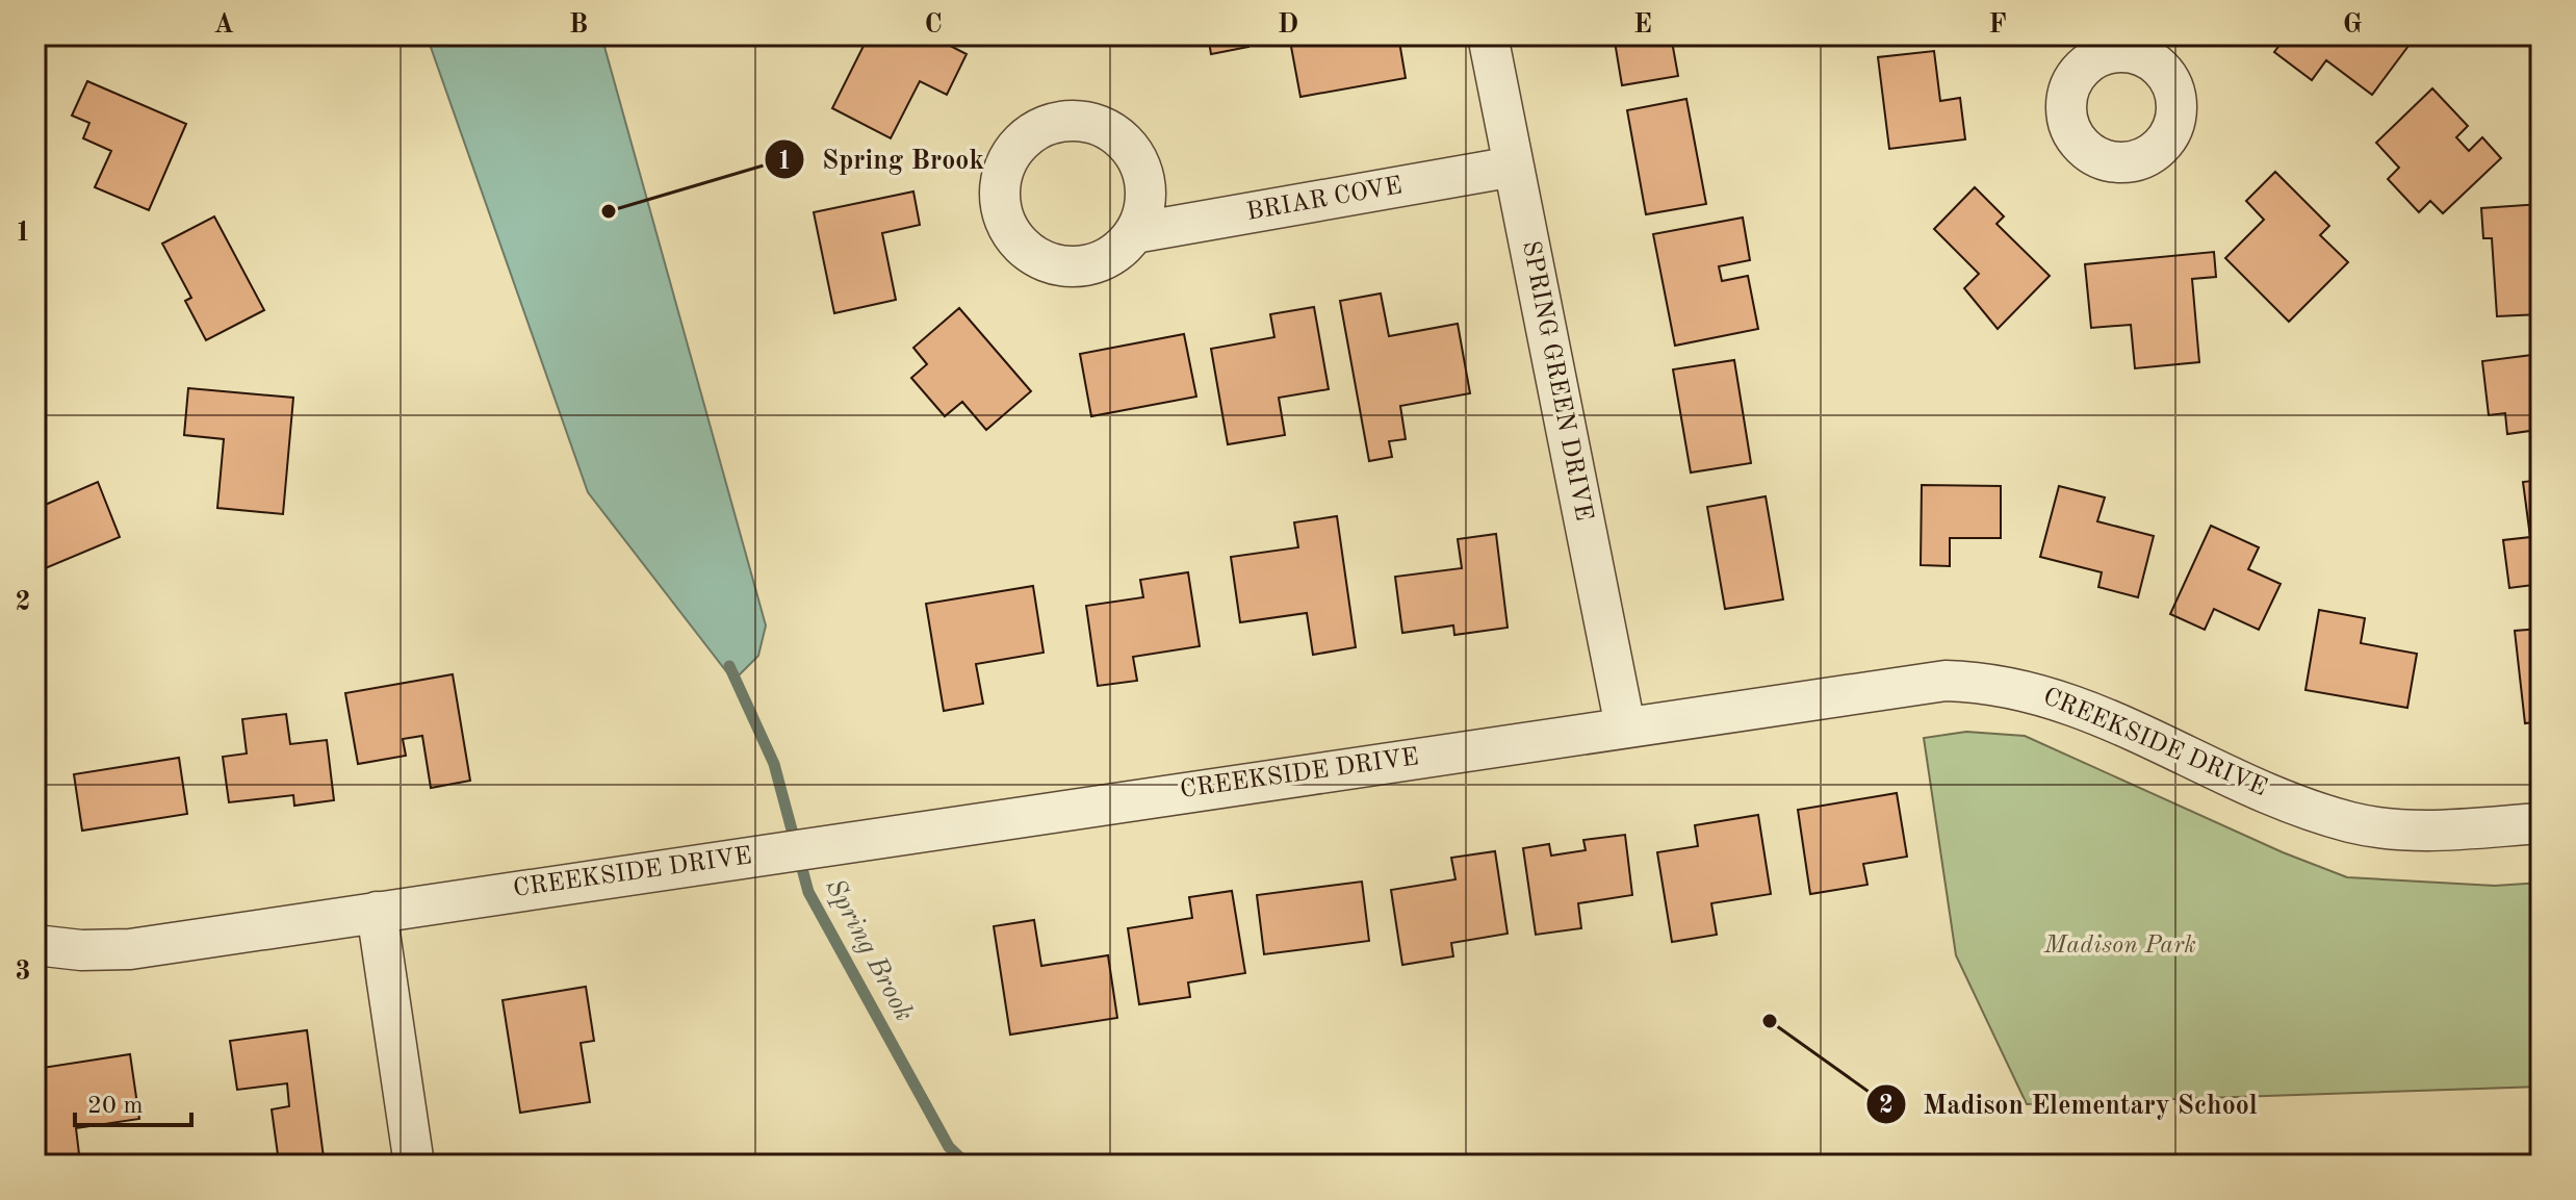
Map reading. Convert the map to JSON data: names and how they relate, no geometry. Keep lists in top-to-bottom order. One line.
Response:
{"streets":{"street":["BRIAR COVE","SPRING GREEN DRIVE","CREEKSIDE DRIVE"]},"crossings":[["BRIAR COVE","SPRING GREEN DRIVE"],["SPRING GREEN DRIVE","CREEKSIDE DRIVE"]],"water":["Spring Brook"],"parks":["Madison Park"],"places":["Spring Brook","Madison Elementary School"],"scale_bar":"20 m","grid":{"columns":["A","B","C","D","E","F","G"],"rows":["1","2","3"]}}
